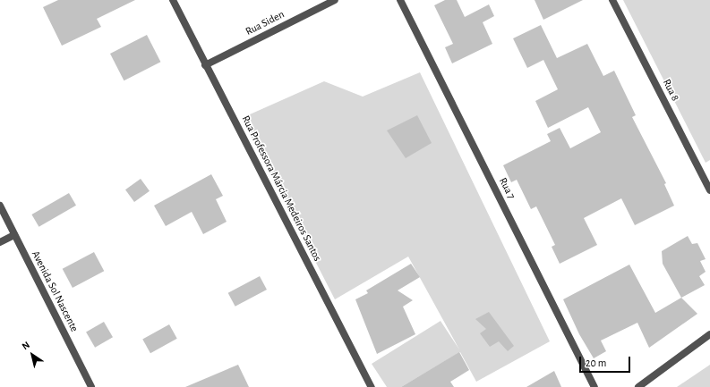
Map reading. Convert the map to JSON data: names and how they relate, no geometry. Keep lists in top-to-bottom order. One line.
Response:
{"streets":{"street":["Rua Siden","Rua 8","Rua Professora Márcia Medeiros Santos","Rua 7","Avenida Sol Nascente"]},"crossings":[["Rua Siden","Rua Professora Márcia Medeiros Santos"]],"scale_bar":"20 m","north":"top left"}
